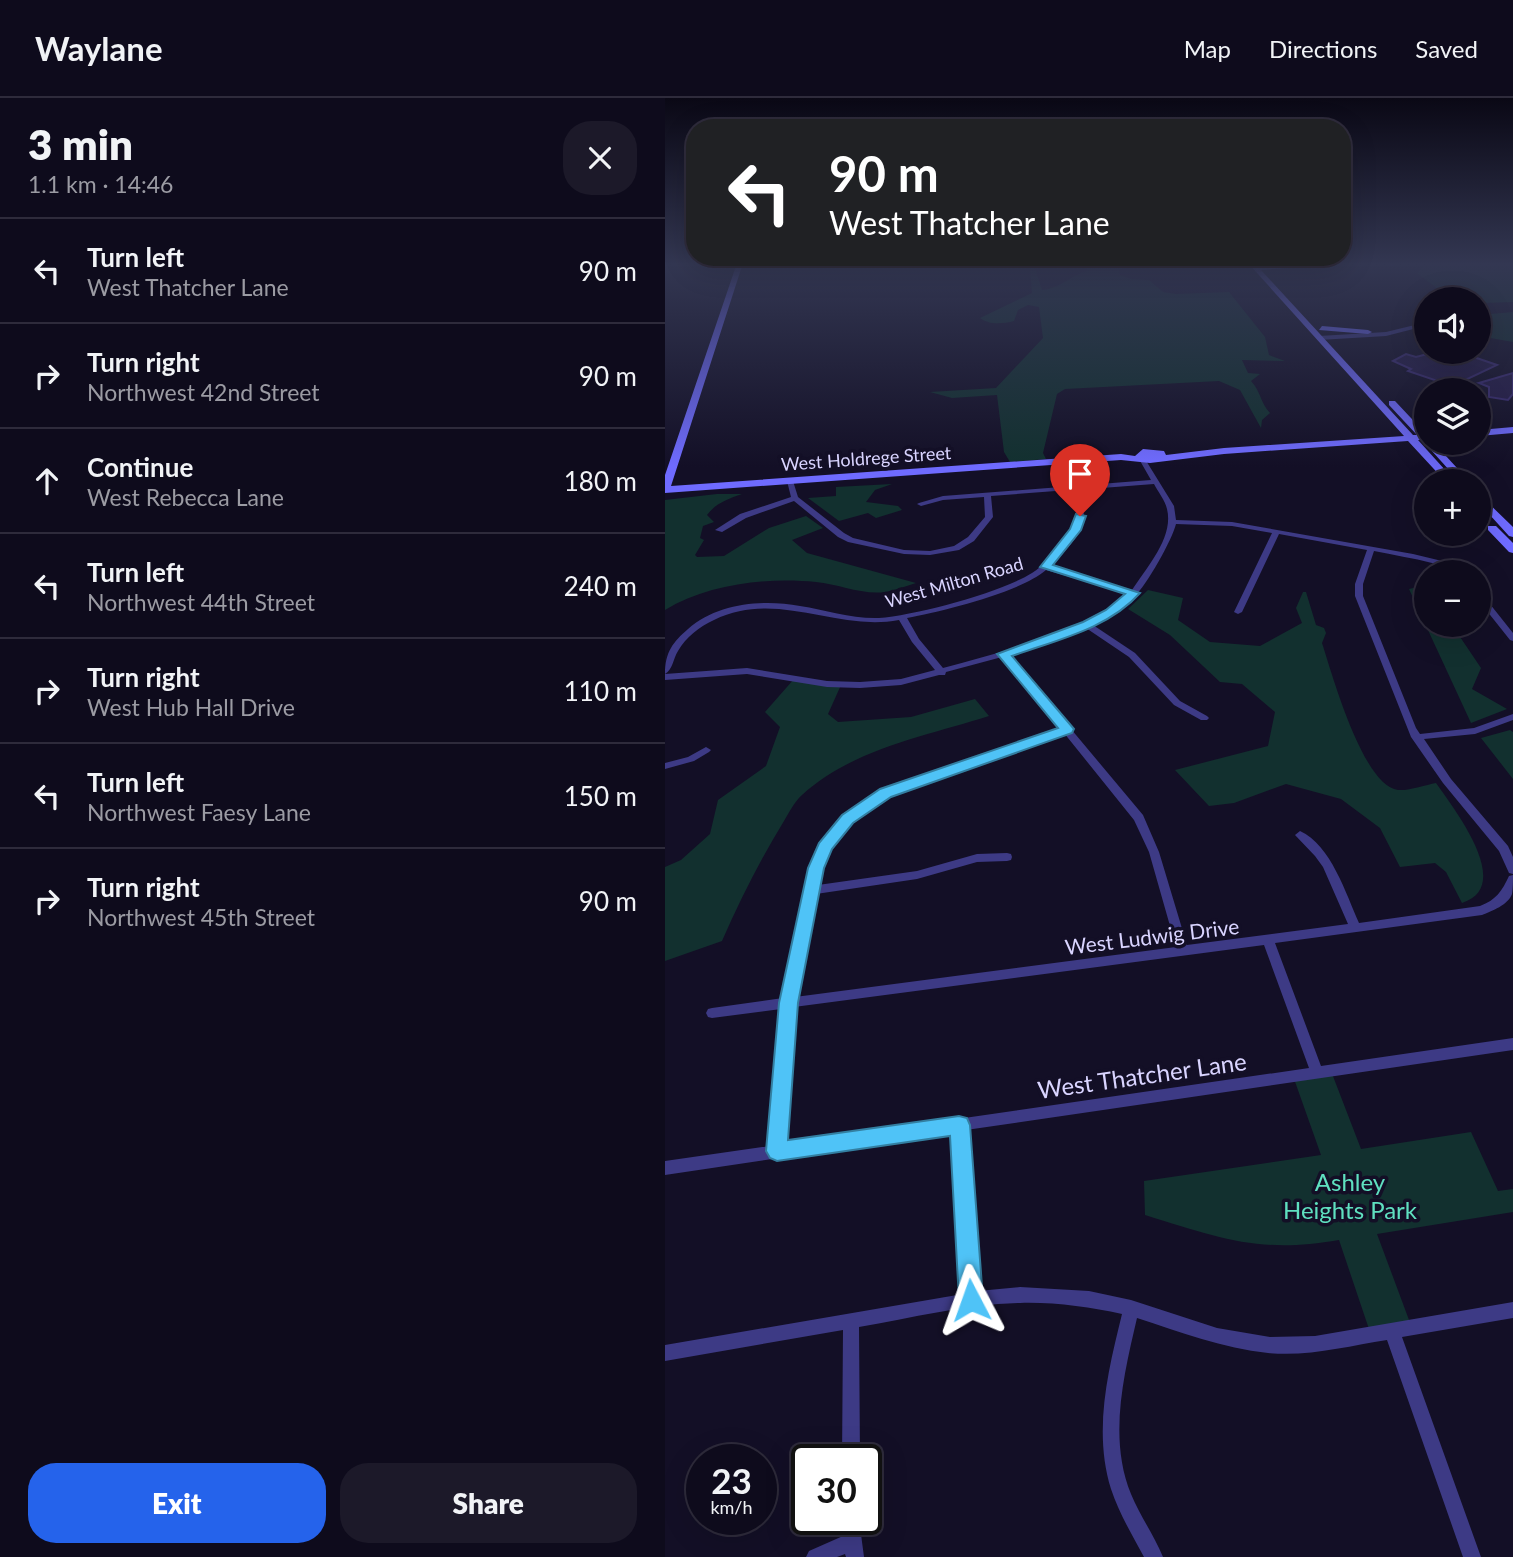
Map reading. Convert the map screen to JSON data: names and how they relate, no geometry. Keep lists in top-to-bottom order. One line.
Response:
{"streets":{"street":["West Holdrege Street","West Milton Road","West Ludwig Drive","West Thatcher Lane"]},"parks":["Ashley Heights Park"],"page":{"header":"Waylane","nav":["Map","Directions","Saved"],"heading":["3 min","1.1 km · 14:46"],"turn":["90 m","West Thatcher Lane"],"list":[{"name":"Turn left","note":"West Thatcher Lane","value":"90 m"},{"name":"Turn right","note":"Northwest 42nd Street","value":"90 m"},{"name":"Continue","note":"West Rebecca Lane","value":"180 m"},{"name":"Turn left","note":"Northwest 44th Street","value":"240 m"},{"name":"Turn right","note":"West Hub Hall Drive","value":"110 m"},{"name":"Turn left","note":"Northwest Faesy Lane","value":"150 m"},{"name":"Turn right","note":"Northwest 45th Street","value":"90 m"}],"map_buttons":["+","−"],"speed":"23 km/h","limit":"30","buttons":["Exit","Share"]}}
